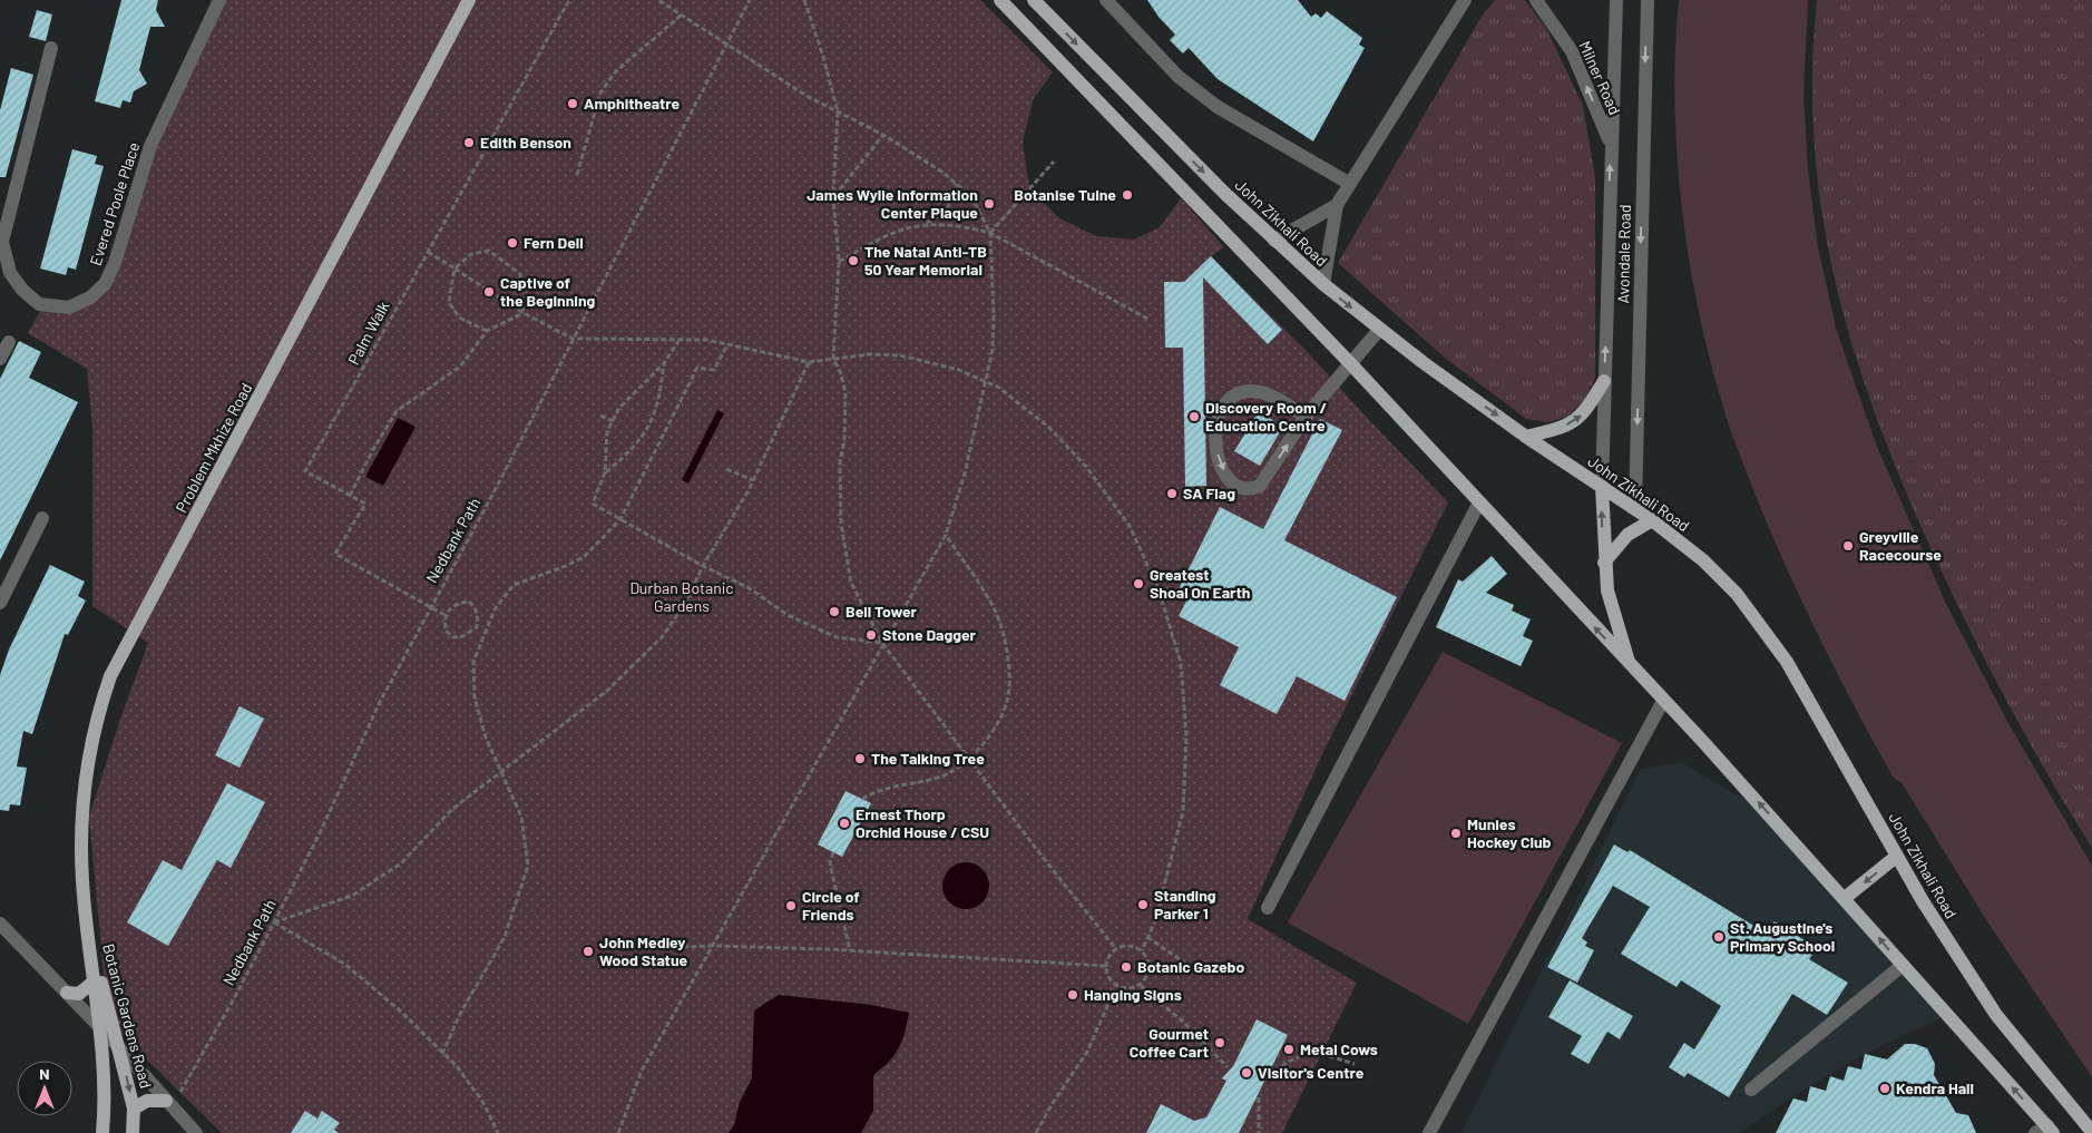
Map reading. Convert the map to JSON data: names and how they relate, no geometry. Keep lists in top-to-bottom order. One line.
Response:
{"streets":{"main road":["John Zikhali Road","Problem Mkhize Road","Botanic Gardens Road"],"street":["Milner Road","Evered Poole Place","Avondale Road"],"path":["Palm Walk","Nedbank Path"]},"crossings":[["Milner Road","Avondale Road"],["John Zikhali Road","Avondale Road"],["Palm Walk","Nedbank Path"],["Problem Mkhize Road","Botanic Gardens Road"]],"one_way":["Milner Road"],"parks":["Durban Botanic Gardens"],"places":["Amphitheatre","Edith Benson","Botanise Tuine","James Wylie Information Center Plaque","Fern Dell","The Natal Anti-TB 50 Year Memorial","Captive of the Beginning","Discovery Room / Education Centre","SA Flag","Greyville Racecourse","Greatest Shoal On Earth","Bell Tower","Stone Dagger","The Talking Tree","Ernest Thorp Orchid House / CSU","Munies Hockey Club","Standing Parker 1","Circle of Friends","St. Augustine's Primary School","John Medley Wood Statue","Botanic Gazebo","Hanging Signs","Gourmet Coffee Cart","Metal Cows","Visitor's Centre","Kendra Hall"],"north":"top"}
